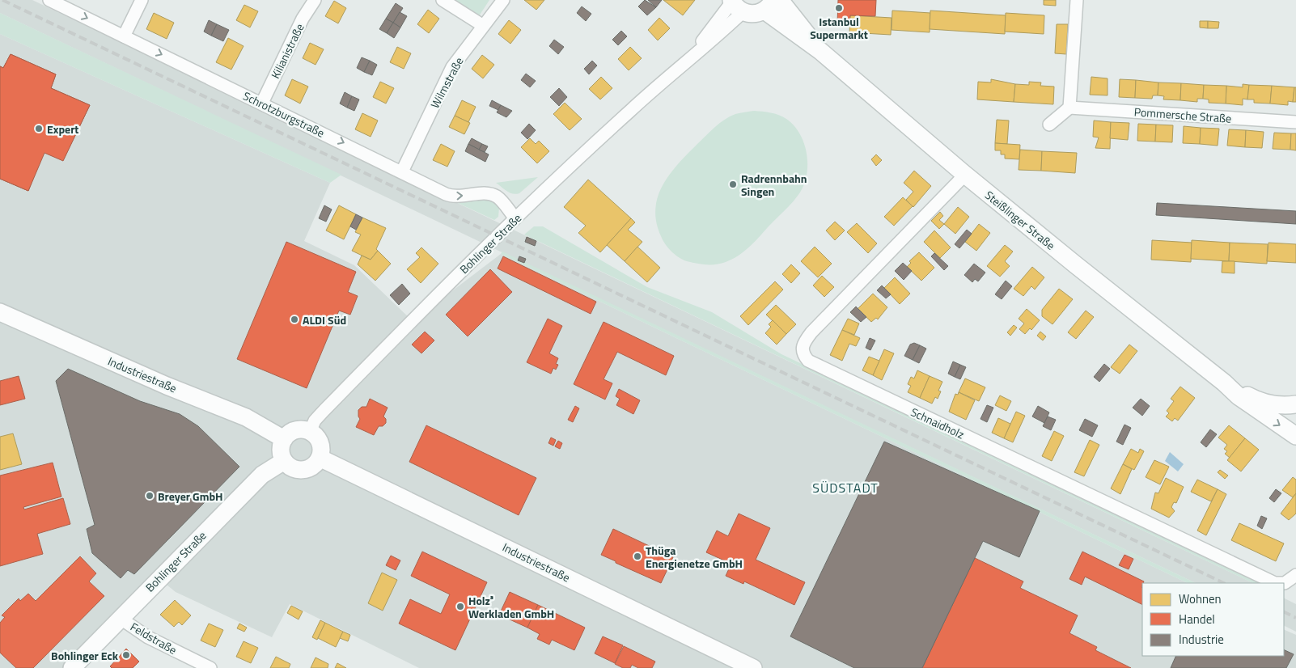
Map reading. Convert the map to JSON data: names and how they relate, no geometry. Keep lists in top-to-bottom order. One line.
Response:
{"streets":{"street":["Kilianistraße","Wilmstraße","Schrotzburgstraße","Pommersche Straße","Steißlinger Straße","Bohlinger Straße","Industriestraße","Schnaidholz","Feldstraße"]},"crossings":[["Kilianistraße","Schrotzburgstraße"],["Wilmstraße","Schrotzburgstraße"],["Schrotzburgstraße","Bohlinger Straße"],["Steißlinger Straße","Bohlinger Straße"],["Steißlinger Straße","Schnaidholz"],["Bohlinger Straße","Industriestraße"],["Bohlinger Straße","Feldstraße"]],"one_way":["Schrotzburgstraße"],"districts":["SÜDSTADT"],"places":["Istanbul Supermarkt","Expert","Radrennbahn Singen","ALDI Süd","Breyer GmbH","Thüga Energienetze GmbH","Holz³ Werkladen GmbH","Bohlinger Eck"],"legend":["Wohnen","Handel","Industrie"]}
